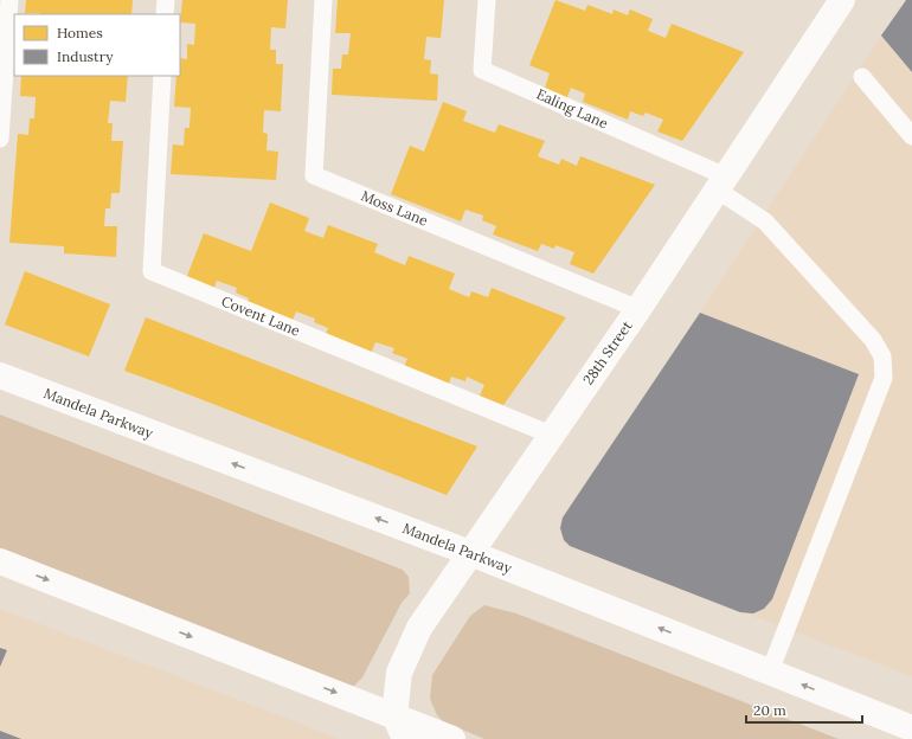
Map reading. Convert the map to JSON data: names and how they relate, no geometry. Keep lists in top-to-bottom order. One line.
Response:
{"streets":{"main road":["28th Street","Mandela Parkway"],"lane":["Ealing Lane","Moss Lane","Covent Lane"]},"crossings":[["Ealing Lane","28th Street"],["Moss Lane","28th Street"],["Covent Lane","28th Street"],["28th Street","Mandela Parkway"]],"legend":["Homes","Industry"],"scale_bar":"20 m"}
